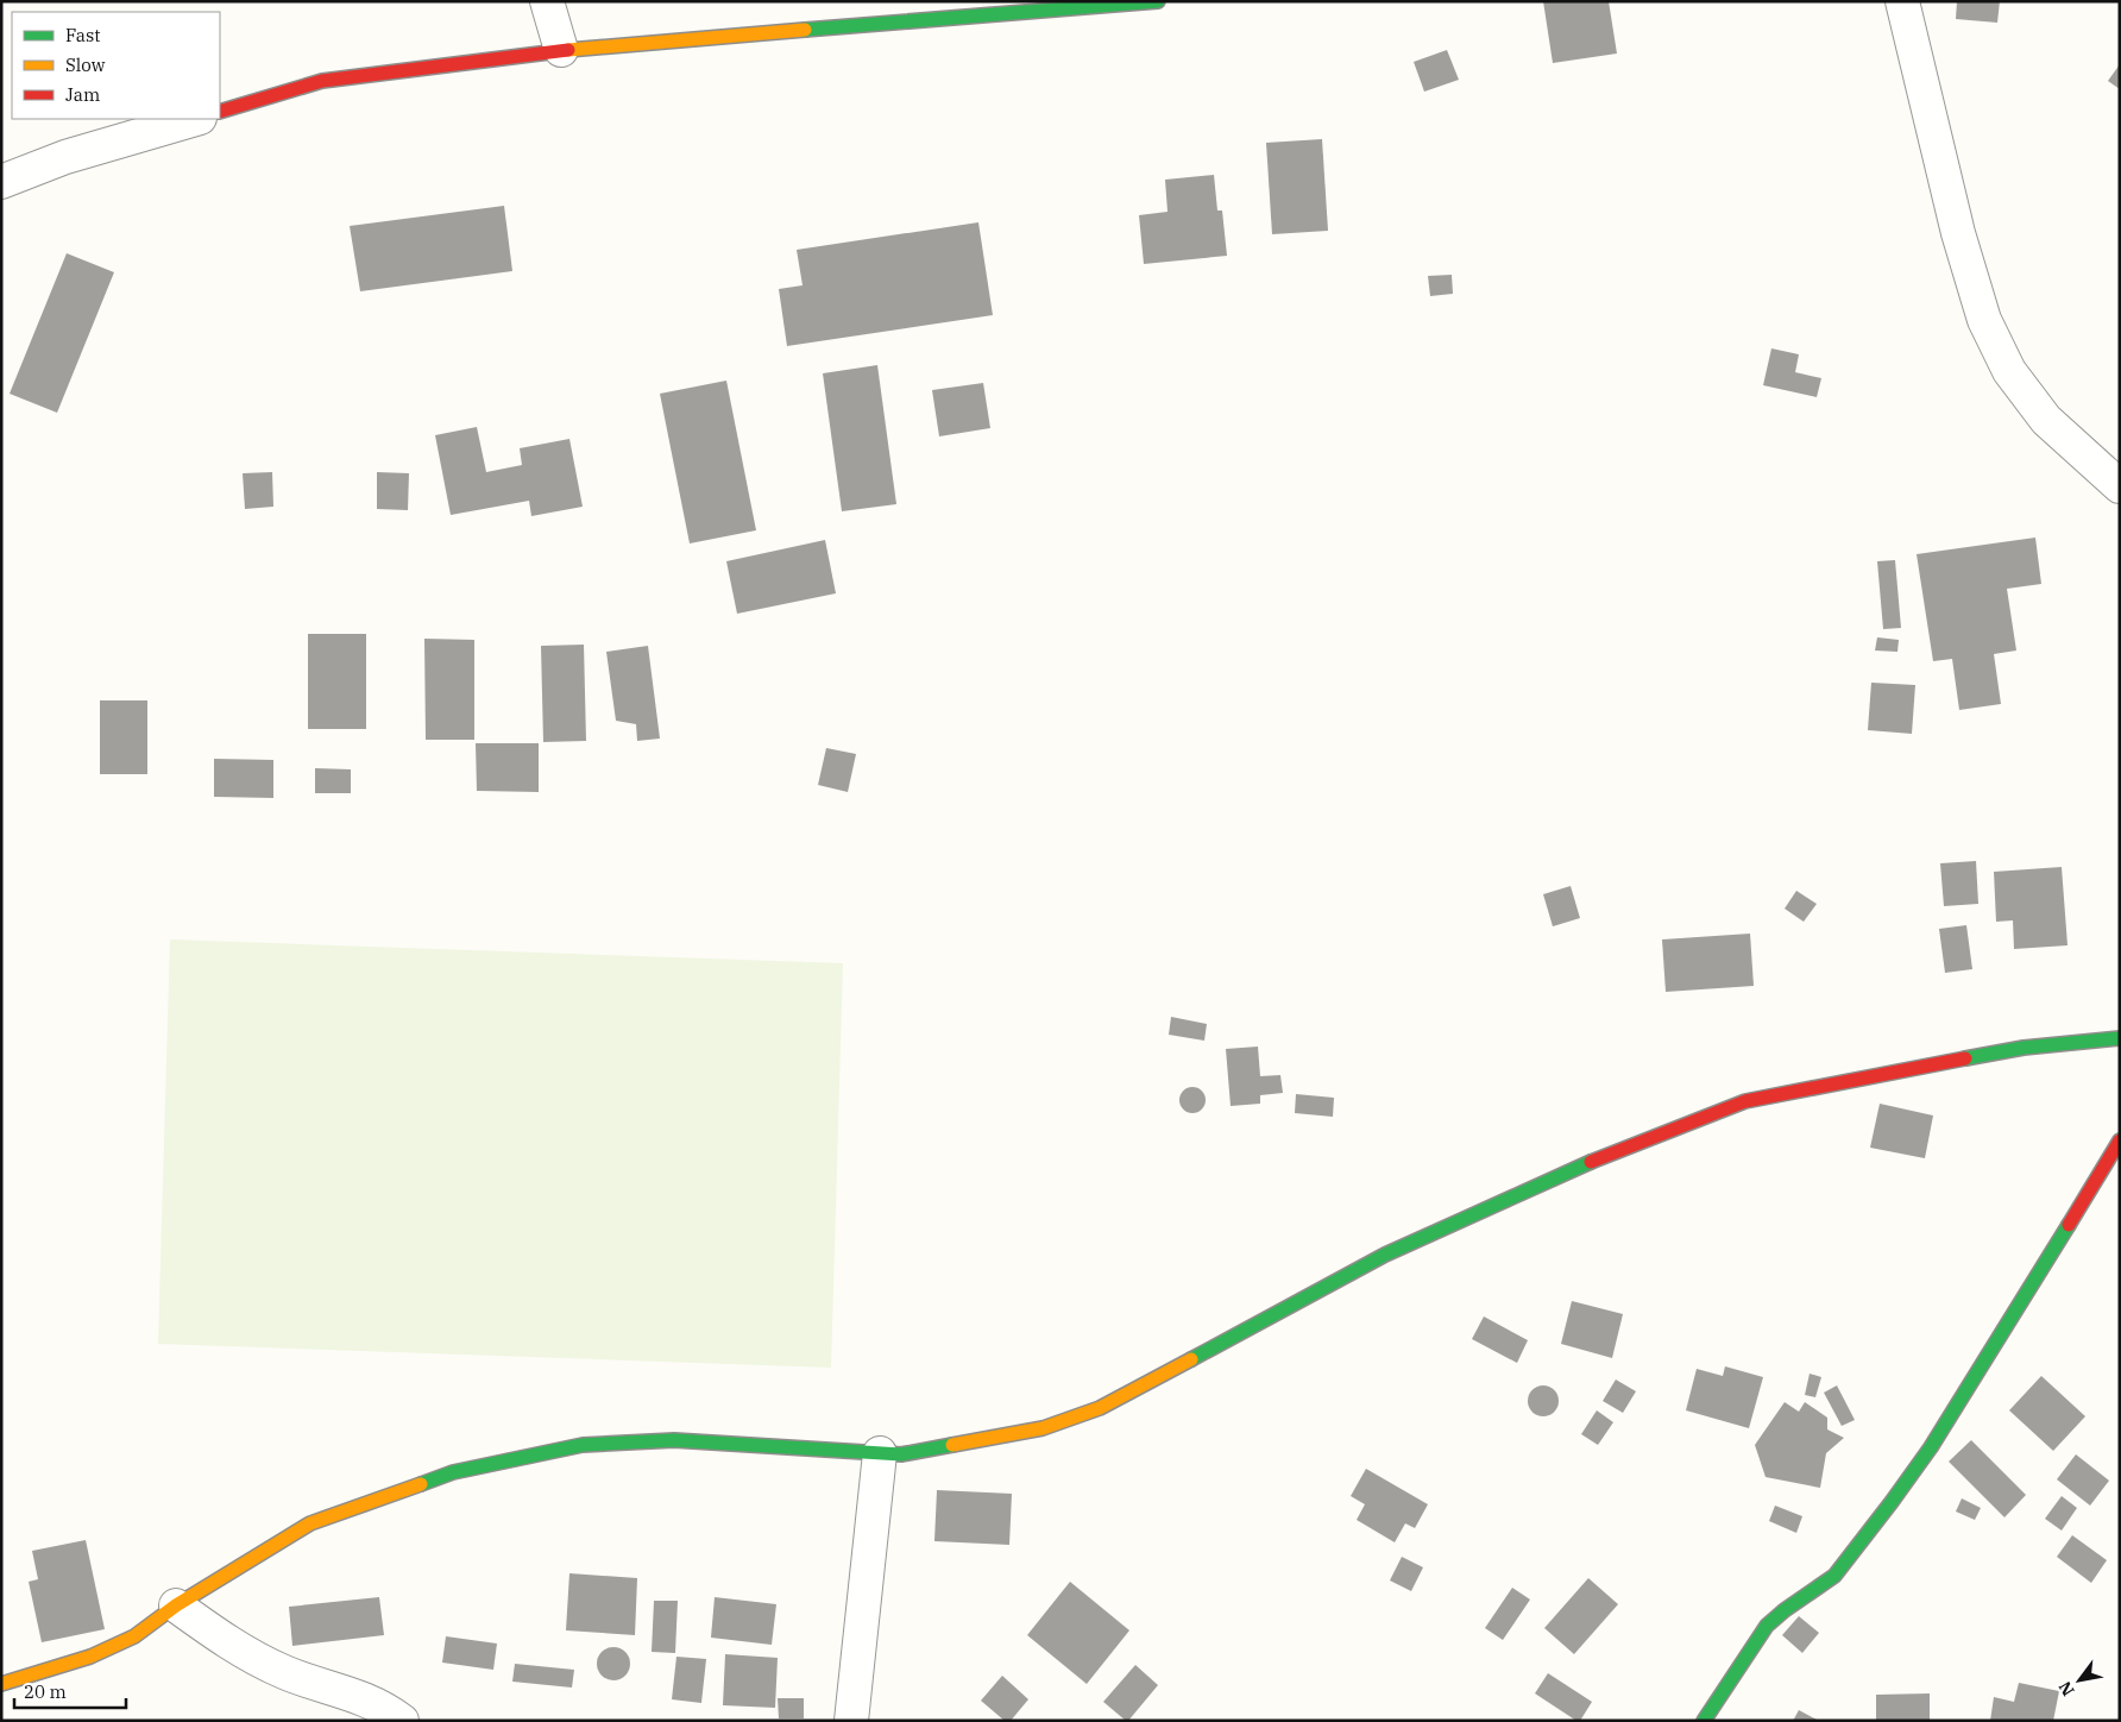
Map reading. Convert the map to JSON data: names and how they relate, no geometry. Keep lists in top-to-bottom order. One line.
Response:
{"legend":["Fast","Slow","Jam"],"scale_bar":"20 m","north":"bottom left"}
